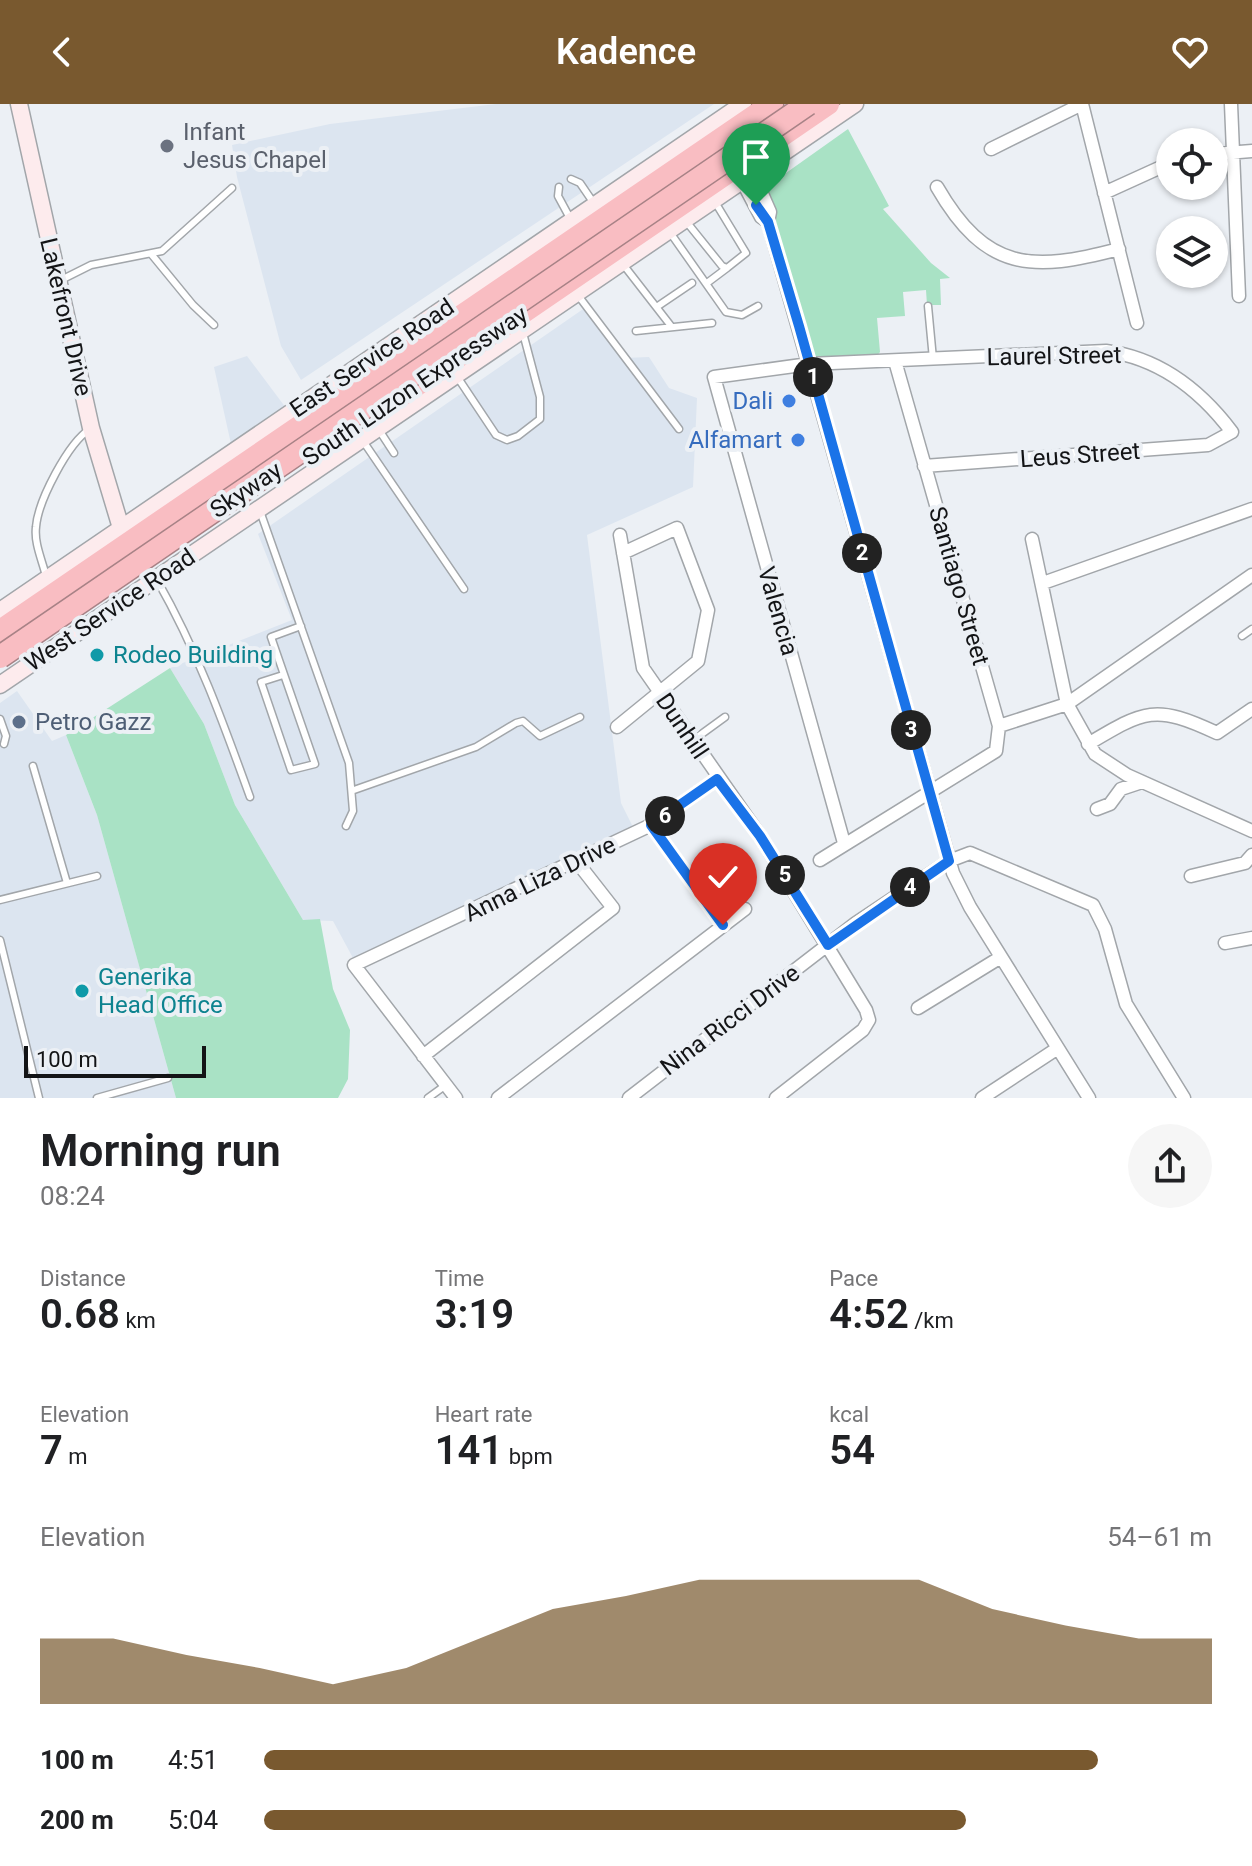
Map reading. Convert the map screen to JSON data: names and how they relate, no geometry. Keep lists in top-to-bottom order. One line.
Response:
{"streets":{"highway":["South Luzon Expressway","Skyway"],"main road":["Lakefront Drive","East Service Road","West Service Road"],"street":["Laurel Street","Leus Street","Santiago Street","Valencia","Dunhill","Anna Liza Drive","Nina Ricci Drive"]},"crossings":[["Lakefront Drive","East Service Road"],["Laurel Street","Leus Street"],["Laurel Street","Santiago Street"],["Laurel Street","Valencia"],["Leus Street","Santiago Street"],["Dunhill","Anna Liza Drive"],["Dunhill","Nina Ricci Drive"]],"places":["Infant Jesus Chapel","Dali","Alfamart","Rodeo Building","Petro Gazz","Generika Head Office"],"scale_bar":"100 m","page":{"header":"Kadence","pins":["1","2","3","6","5","4"],"scale":"100 m","heading":["Morning run","08:24"],"stats":[["Distance","0.68 km"],["Time","3:19"],["Pace","4:52 /km"],["Elevation","7 m"],["Heart rate","141 bpm"],["kcal","54"]],"chart":["Elevation","54–61 m"],"list":[{"name":"100 m","note":"4:51"},{"name":"200 m","note":"5:04"}]}}
